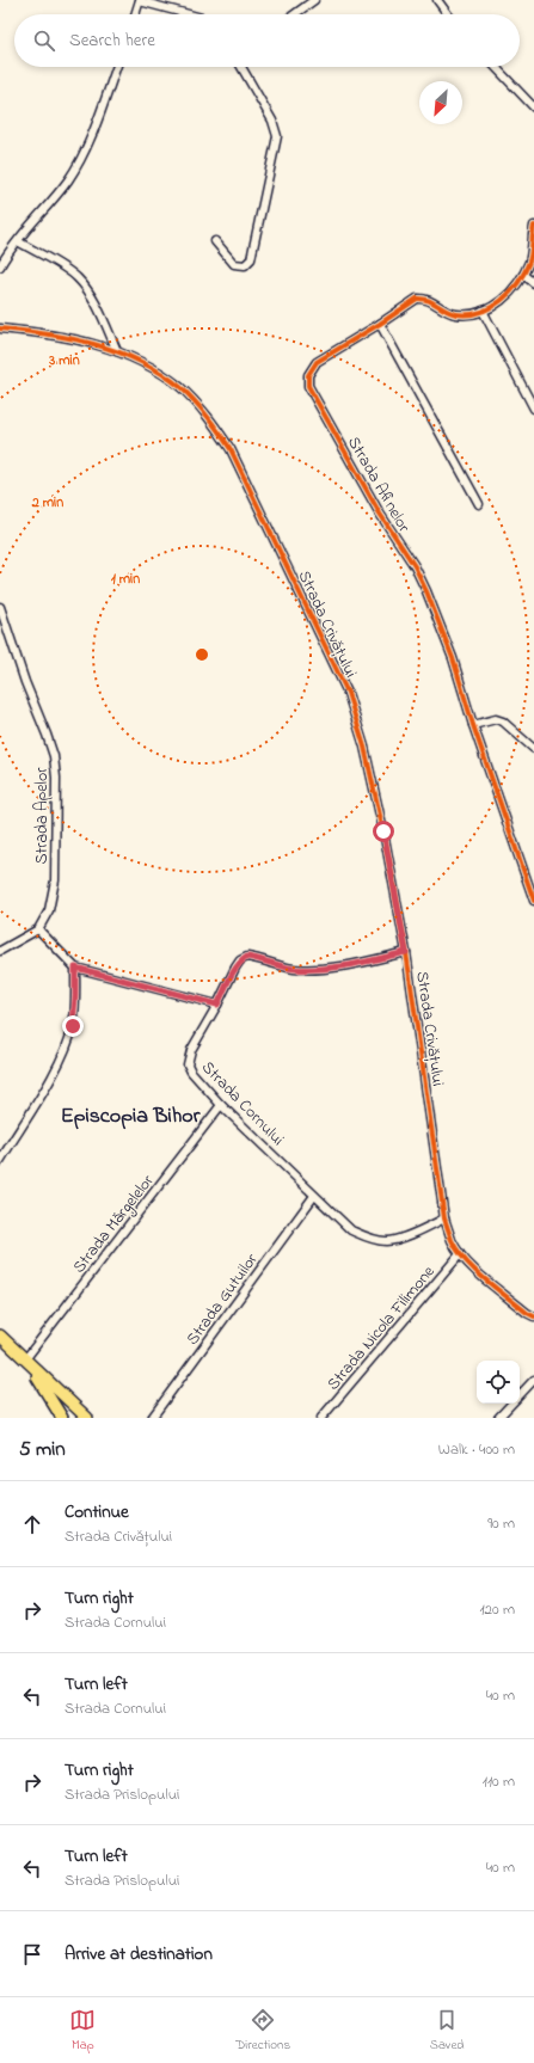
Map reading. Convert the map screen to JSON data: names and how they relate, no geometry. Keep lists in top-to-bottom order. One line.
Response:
{"streets":{"street":["Strada Afinelor","Strada Crivățului","Strada Apelor","Strada Cornului","Strada Mărgelelor","Strada Gutuilor","Strada Nicola Filimone"]},"crossings":[["Strada Crivățului","Strada Cornului"],["Strada Crivățului","Strada Nicola Filimone"],["Strada Cornului","Strada Mărgelelor"],["Strada Cornului","Strada Gutuilor"]],"districts":["Episcopia Bihor"],"north":"bottom left","page":{"search":"Search here","heading":["5 min","Walk · 400 m"],"list":[["Continue","Strada Crivățului","90 m"],["Turn right","Strada Cornului","120 m"],["Turn left","Strada Cornului","40 m"],["Turn right","Strada Prislopului","110 m"],["Turn left","Strada Prislopului","40 m"],"Arrive at destination"],"nav":["Map","Directions","Saved"]},"rings":["3 min","2 min","1 min"]}
